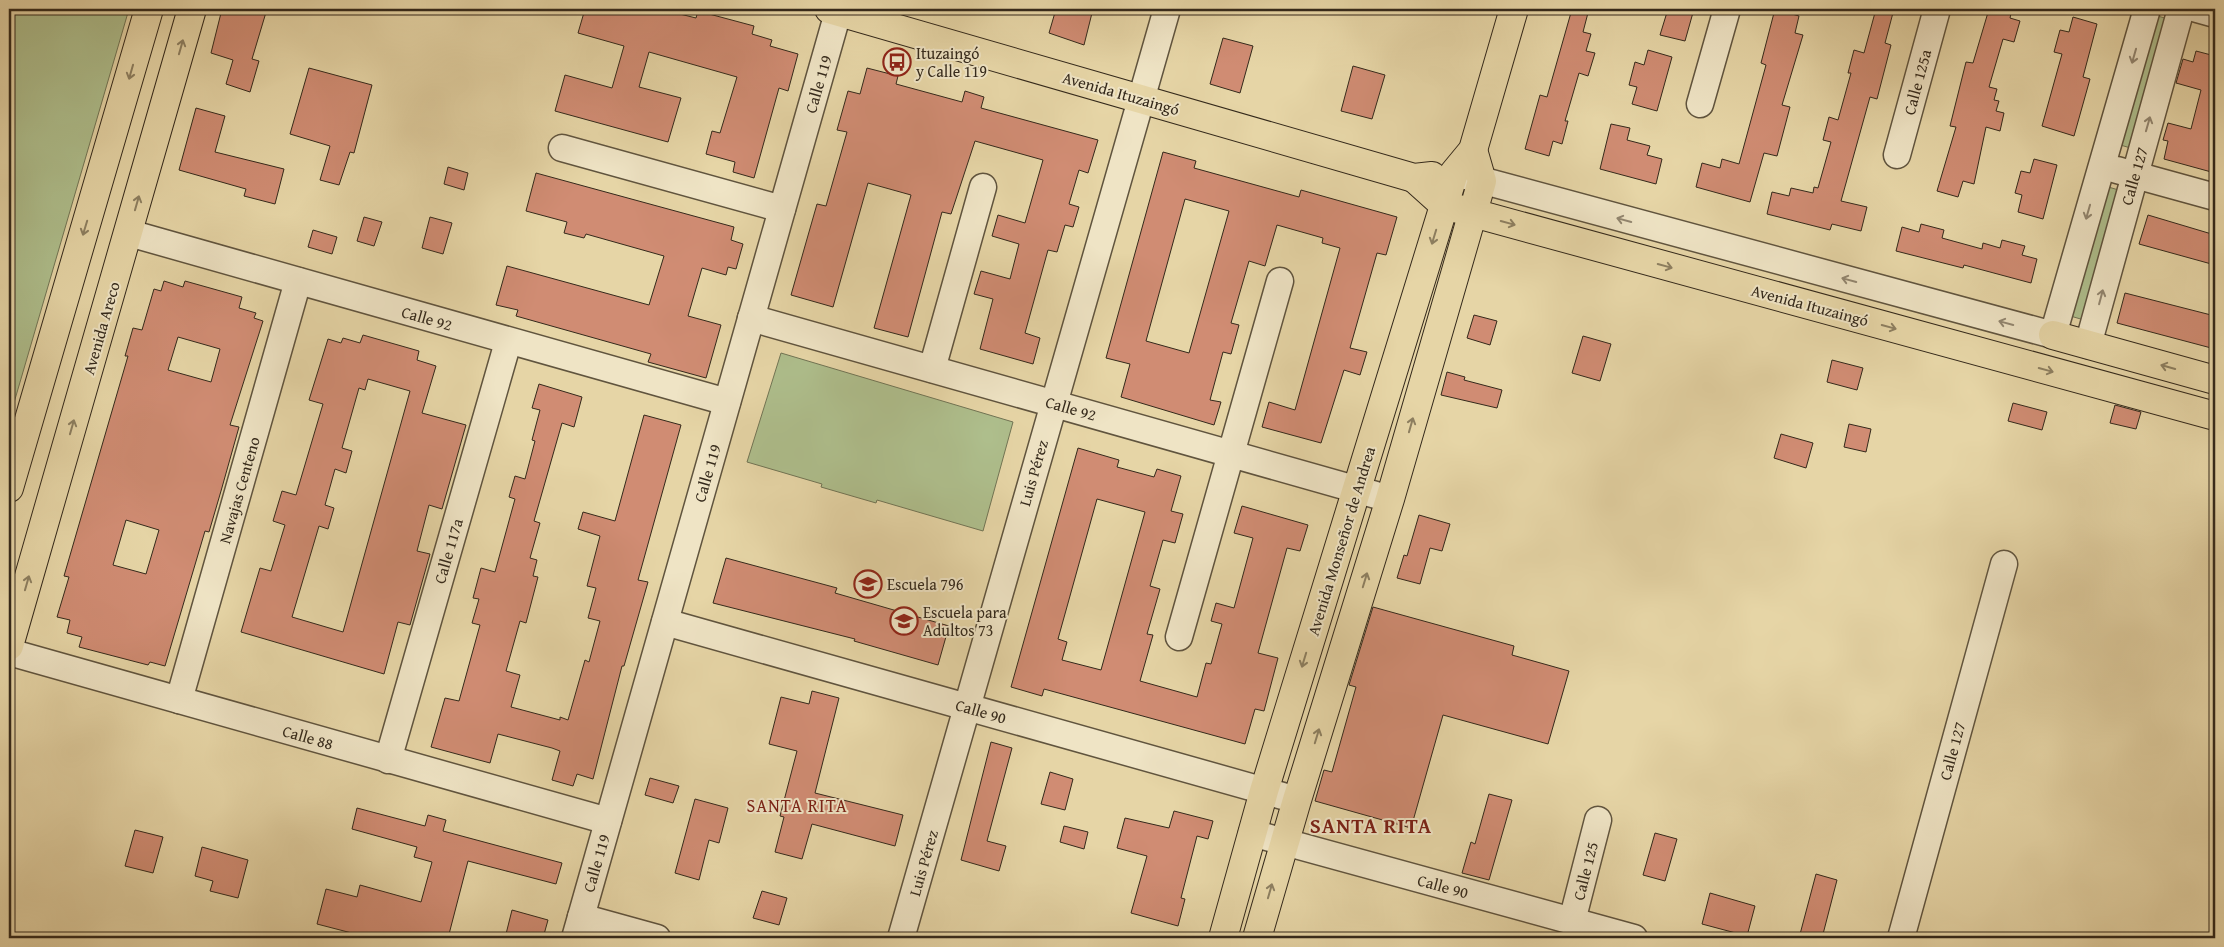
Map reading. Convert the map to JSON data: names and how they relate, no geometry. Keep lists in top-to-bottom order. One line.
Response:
{"streets":{"main road":["Avenida Ituzaingó","Avenida Areco","Avenida Monseñor de Andrea"],"street":["Calle 125a","Calle 119","Calle 127","Calle 92","Luis Pérez","Navajas Centeno","Calle 117a","Calle 90","Calle 88","Calle 125"]},"crossings":[["Calle 119","Avenida Ituzaingó"],["Calle 119","Calle 92"],["Calle 119","Calle 90"],["Calle 119","Calle 88"],["Avenida Ituzaingó","Calle 127"],["Avenida Ituzaingó","Luis Pérez"],["Avenida Ituzaingó","Avenida Monseñor de Andrea"],["Calle 92","Avenida Areco"],["Calle 92","Luis Pérez"],["Calle 92","Navajas Centeno"],["Calle 92","Avenida Monseñor de Andrea"],["Calle 92","Calle 117a"],["Luis Pérez","Calle 90"],["Navajas Centeno","Calle 88"],["Avenida Monseñor de Andrea","Calle 90"],["Calle 117a","Calle 88"],["Calle 90","Calle 125"]],"districts":["SANTA RITA","SANTA RITA"],"places":{"bus stop":["Ituzaingó y Calle 119"],"school or university":["Escuela 796","Escuela para Adultos 73"]}}
